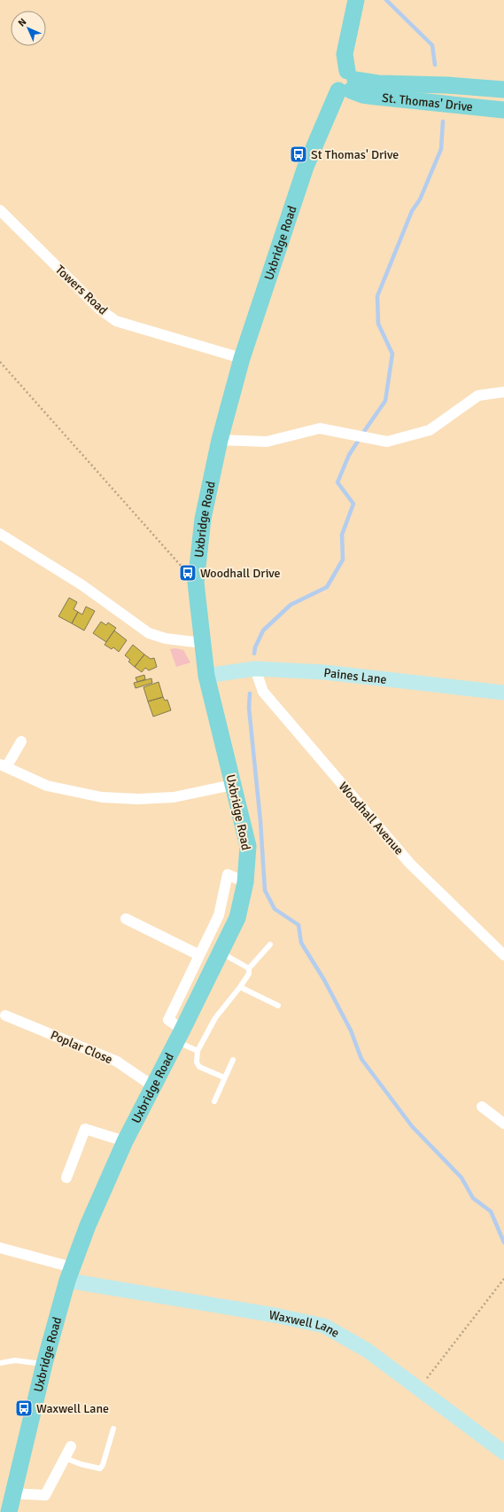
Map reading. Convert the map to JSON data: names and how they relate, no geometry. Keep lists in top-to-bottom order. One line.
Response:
{"streets":{"main road":["St. Thomas' Drive","Uxbridge Road"],"street":["Towers Road","Paines Lane","Woodhall Avenue","Poplar Close","Waxwell Lane"]},"crossings":[["St. Thomas' Drive","Uxbridge Road"],["Uxbridge Road","Towers Road"],["Uxbridge Road","Paines Lane"],["Uxbridge Road","Poplar Close"],["Uxbridge Road","Waxwell Lane"],["Paines Lane","Woodhall Avenue"]],"places":{"bus stop":["St Thomas' Drive","Woodhall Drive","Waxwell Lane"]},"north":"top left"}
